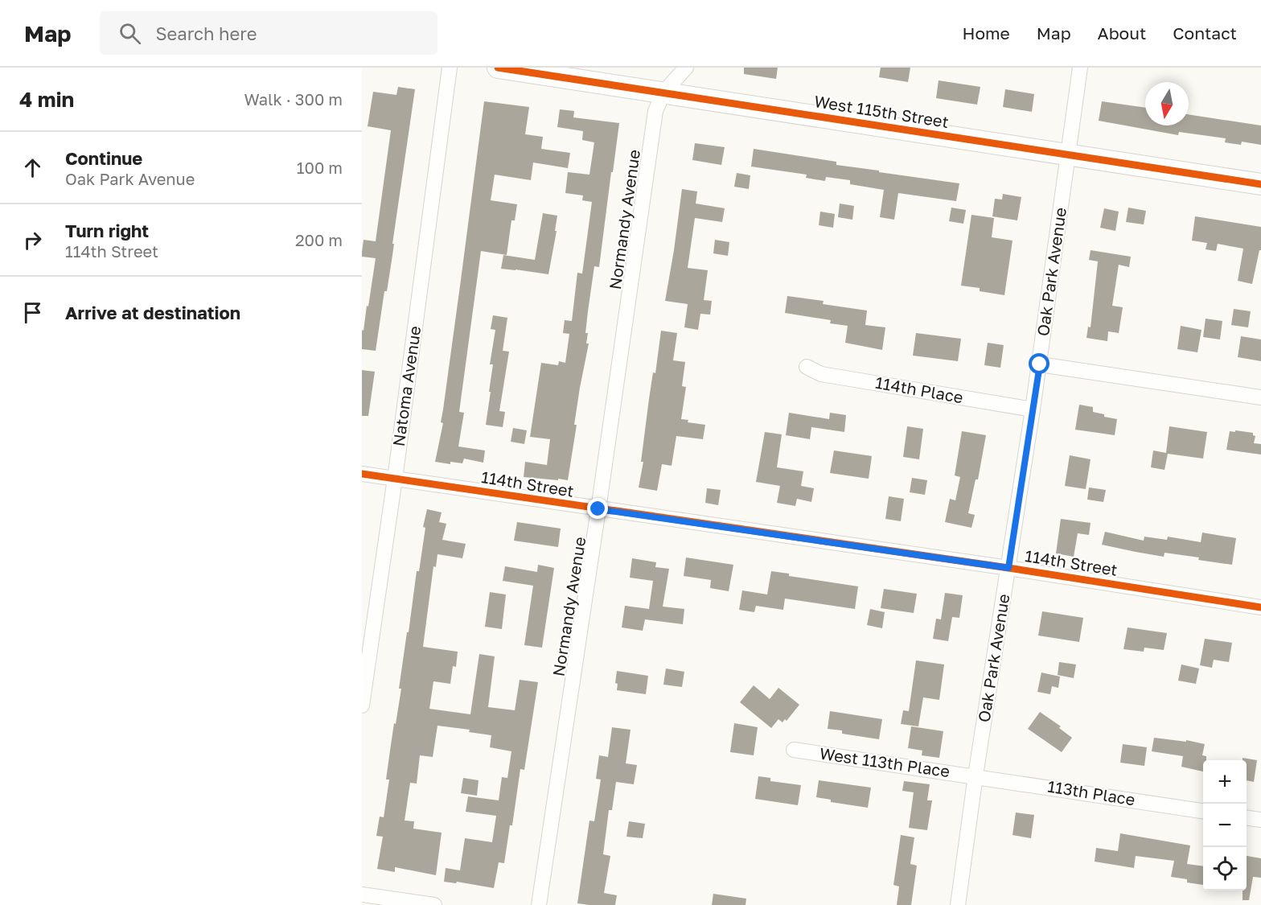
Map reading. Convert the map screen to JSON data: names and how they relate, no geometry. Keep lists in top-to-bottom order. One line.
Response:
{"streets":{"street":["West 115th Street","Normandy Avenue","Oak Park Avenue","Natoma Avenue","114th Place","114th Street","West 113th Place","113th Place"]},"crossings":[["West 115th Street","Normandy Avenue"],["West 115th Street","Oak Park Avenue"],["Normandy Avenue","114th Street"],["Oak Park Avenue","114th Place"],["Oak Park Avenue","114th Street"],["Oak Park Avenue","West 113th Place"],["Oak Park Avenue","113th Place"],["Natoma Avenue","114th Street"],["West 113th Place","113th Place"]],"north":"bottom","page":{"header":"Map","search":"Search here","nav":["Home","Map","About","Contact"],"heading":["4 min","Walk · 300 m"],"list":[["Continue","Oak Park Avenue","100 m"],["Turn right","114th Street","200 m"],"Arrive at destination"],"map_buttons":["+","−"]}}
